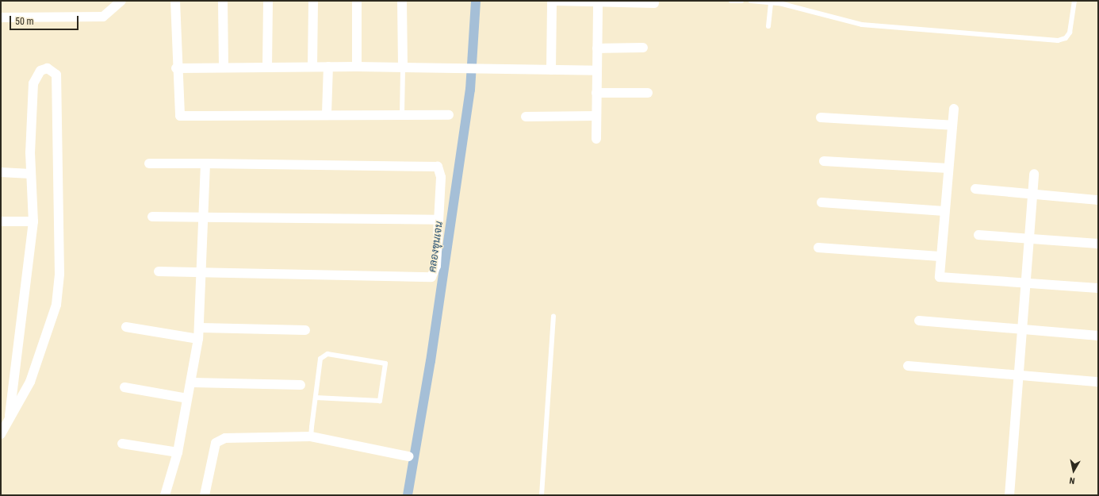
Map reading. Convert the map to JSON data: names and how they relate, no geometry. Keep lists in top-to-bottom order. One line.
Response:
{"water":["คลองขุนเจน"],"scale_bar":"50 m","north":"bottom"}
